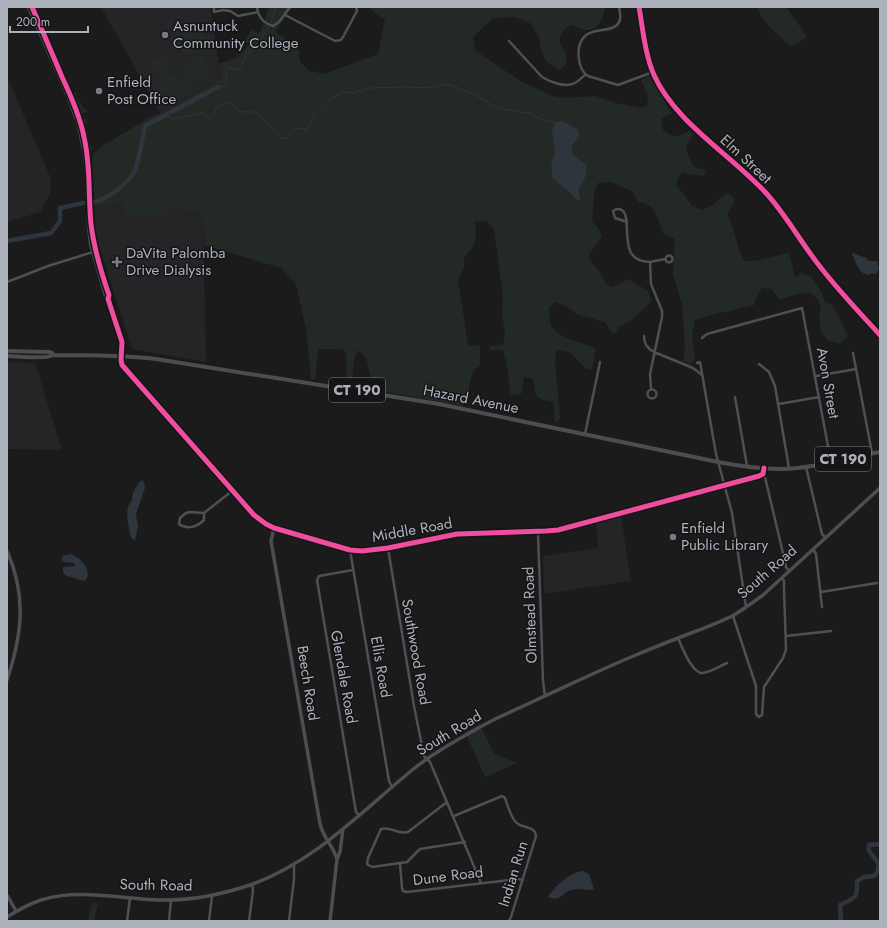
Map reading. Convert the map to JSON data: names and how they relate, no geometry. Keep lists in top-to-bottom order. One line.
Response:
{"streets":{"main road":["CT 190","Hazard Avenue"],"street":["Elm Street","Avon Street","Middle Road","South Road","Olmstead Road","Southwood Road","Ellis Road","Glendale Road","Beech Road","Indian Run","Dune Road"]},"crossings":[["Avon Street","Hazard Avenue"],["Hazard Avenue","Middle Road"],["Middle Road","Olmstead Road"],["Middle Road","Southwood Road"],["Middle Road","Ellis Road"],["Middle Road","Beech Road"],["South Road","Olmstead Road"],["South Road","Southwood Road"],["South Road","Ellis Road"],["South Road","Glendale Road"],["South Road","Beech Road"],["Ellis Road","Glendale Road"],["Indian Run","Dune Road"]],"places":{"other":["Asnuntuck Community College","Enfield Post Office","Enfield Public Library"],"health":["DaVita Palomba Drive Dialysis"]},"scale_bar":"200 m"}
